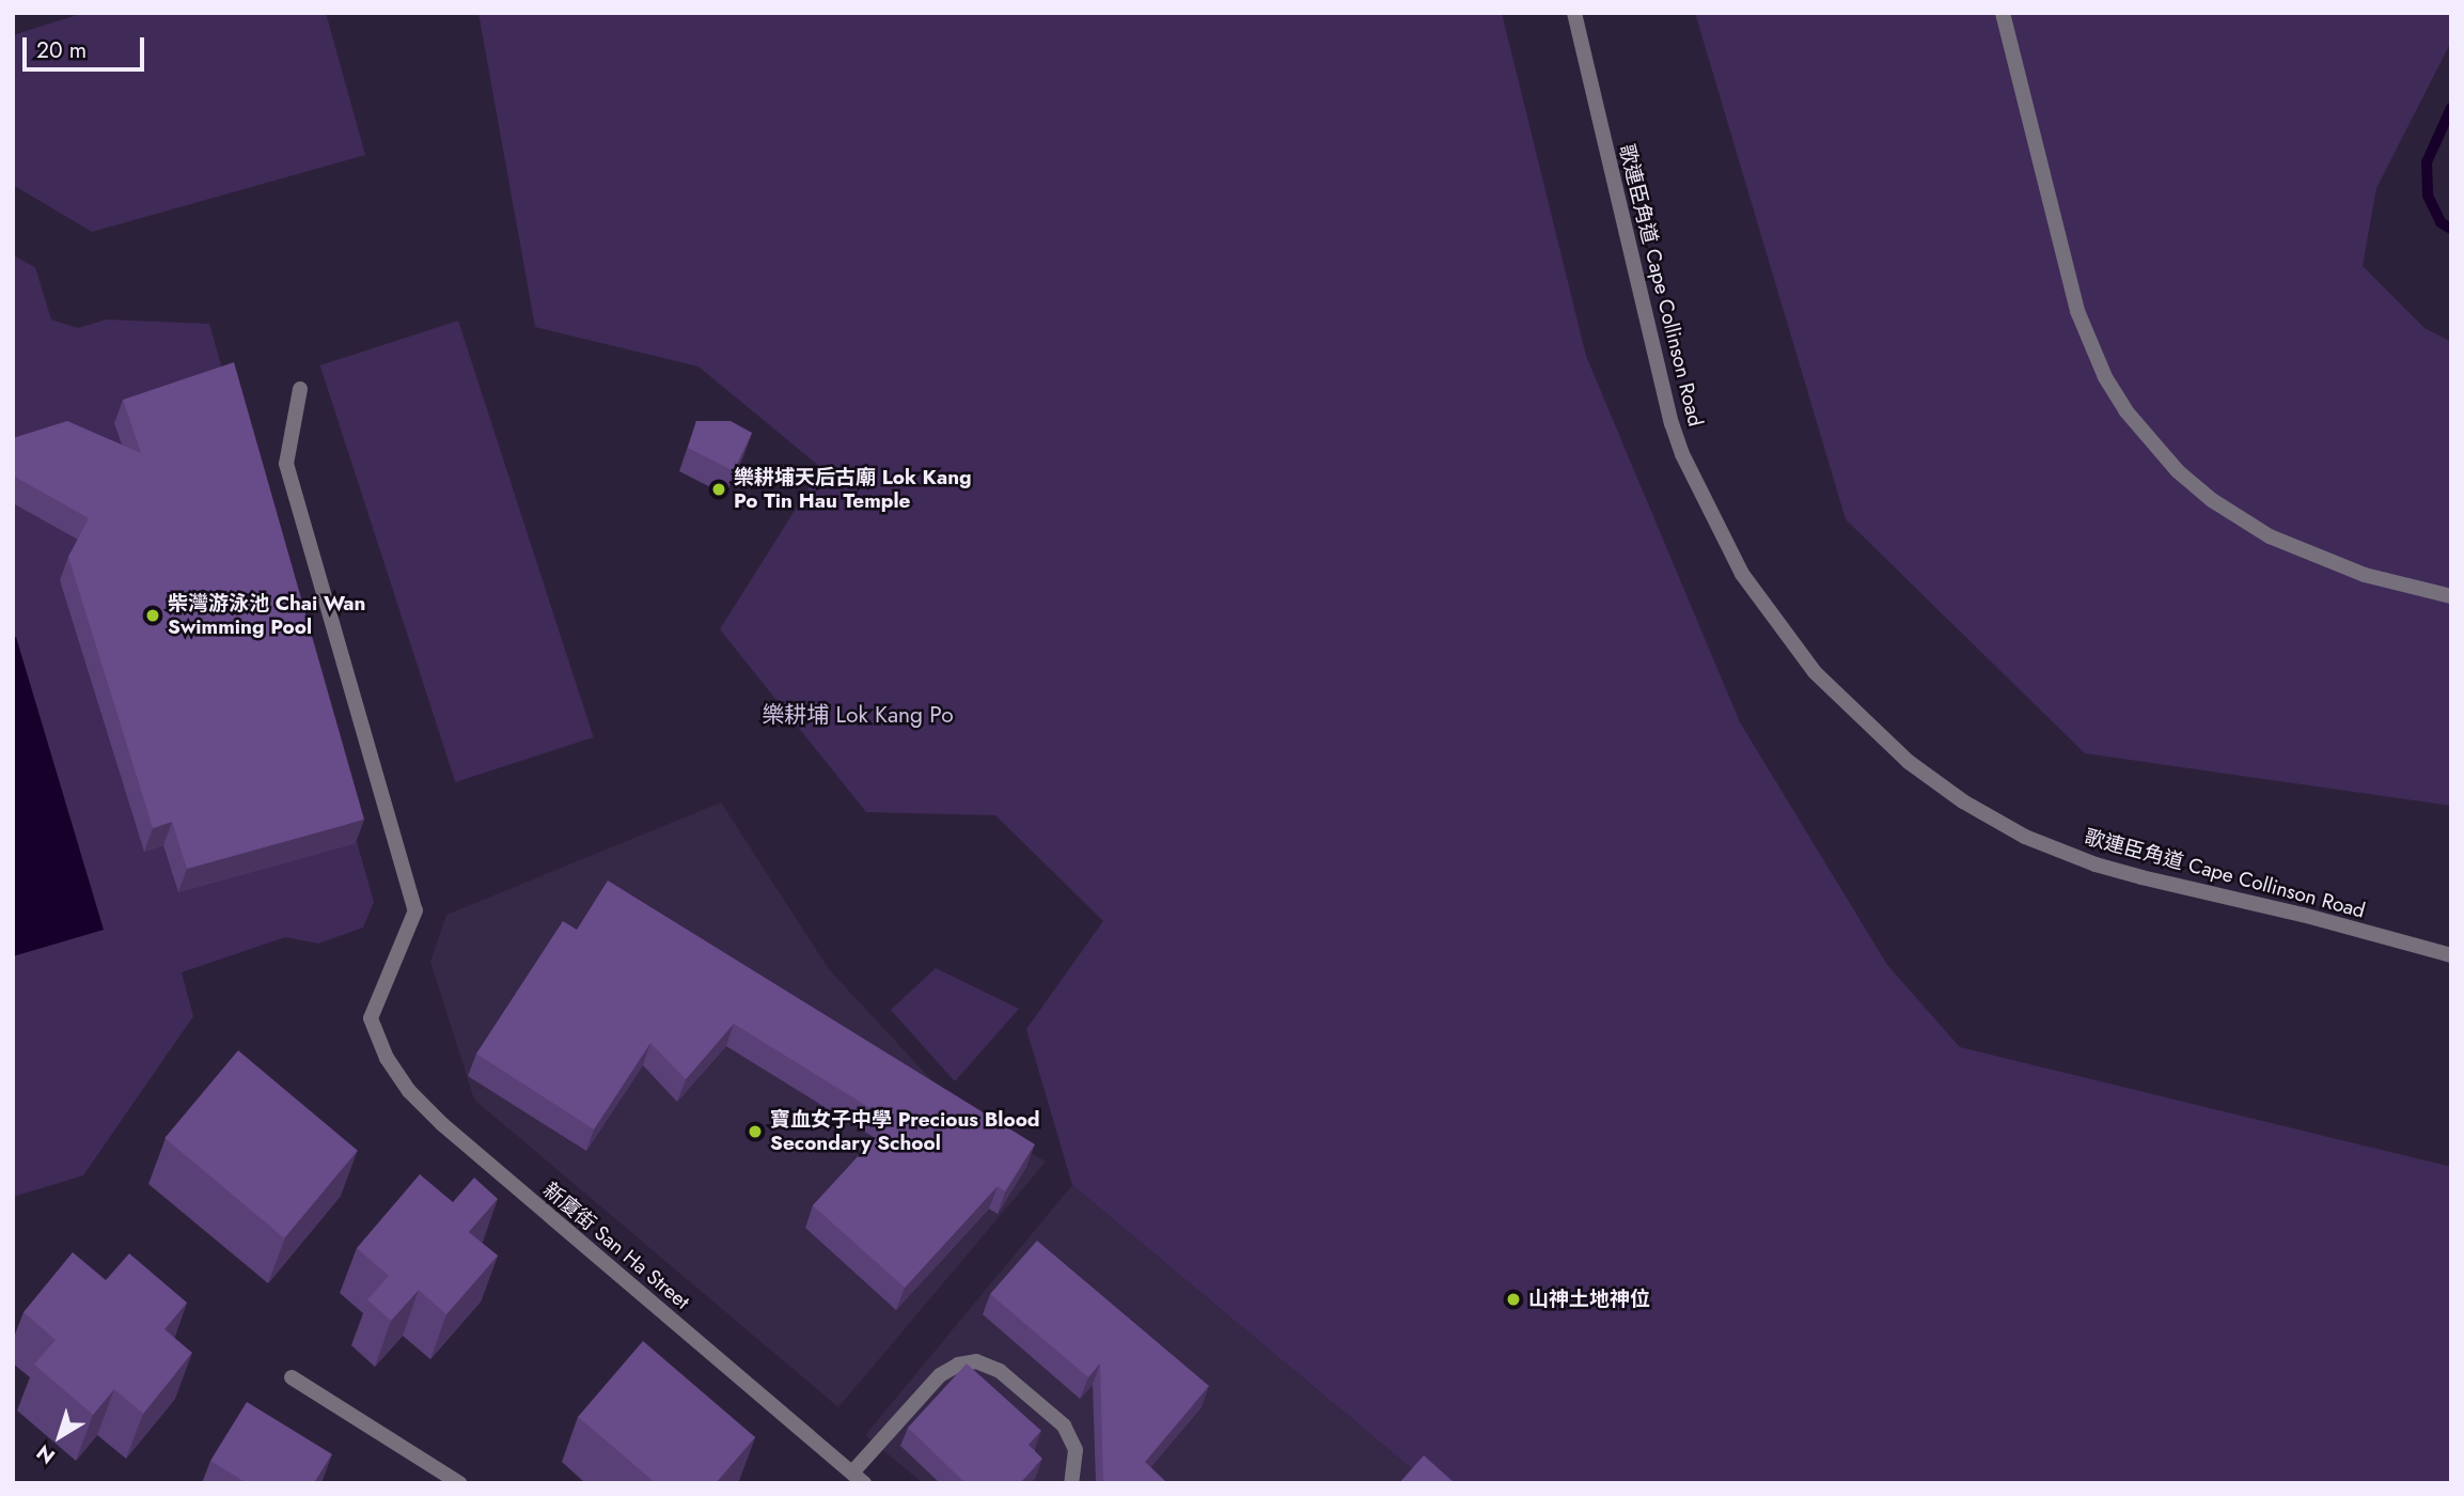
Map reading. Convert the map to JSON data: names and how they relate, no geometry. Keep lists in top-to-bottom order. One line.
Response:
{"streets":{"street":["歌連臣角道 Cape Collinson Road","新廈街 San Ha Street"]},"districts":["樂耕埔 Lok Kang Po"],"places":["樂耕埔天后古廟 Lok Kang Po Tin Hau Temple","柴灣游泳池 Chai Wan Swimming Pool","寶血女子中學 Precious Blood Secondary School","山神土地神位"],"scale_bar":"20 m","north":"bottom left"}
